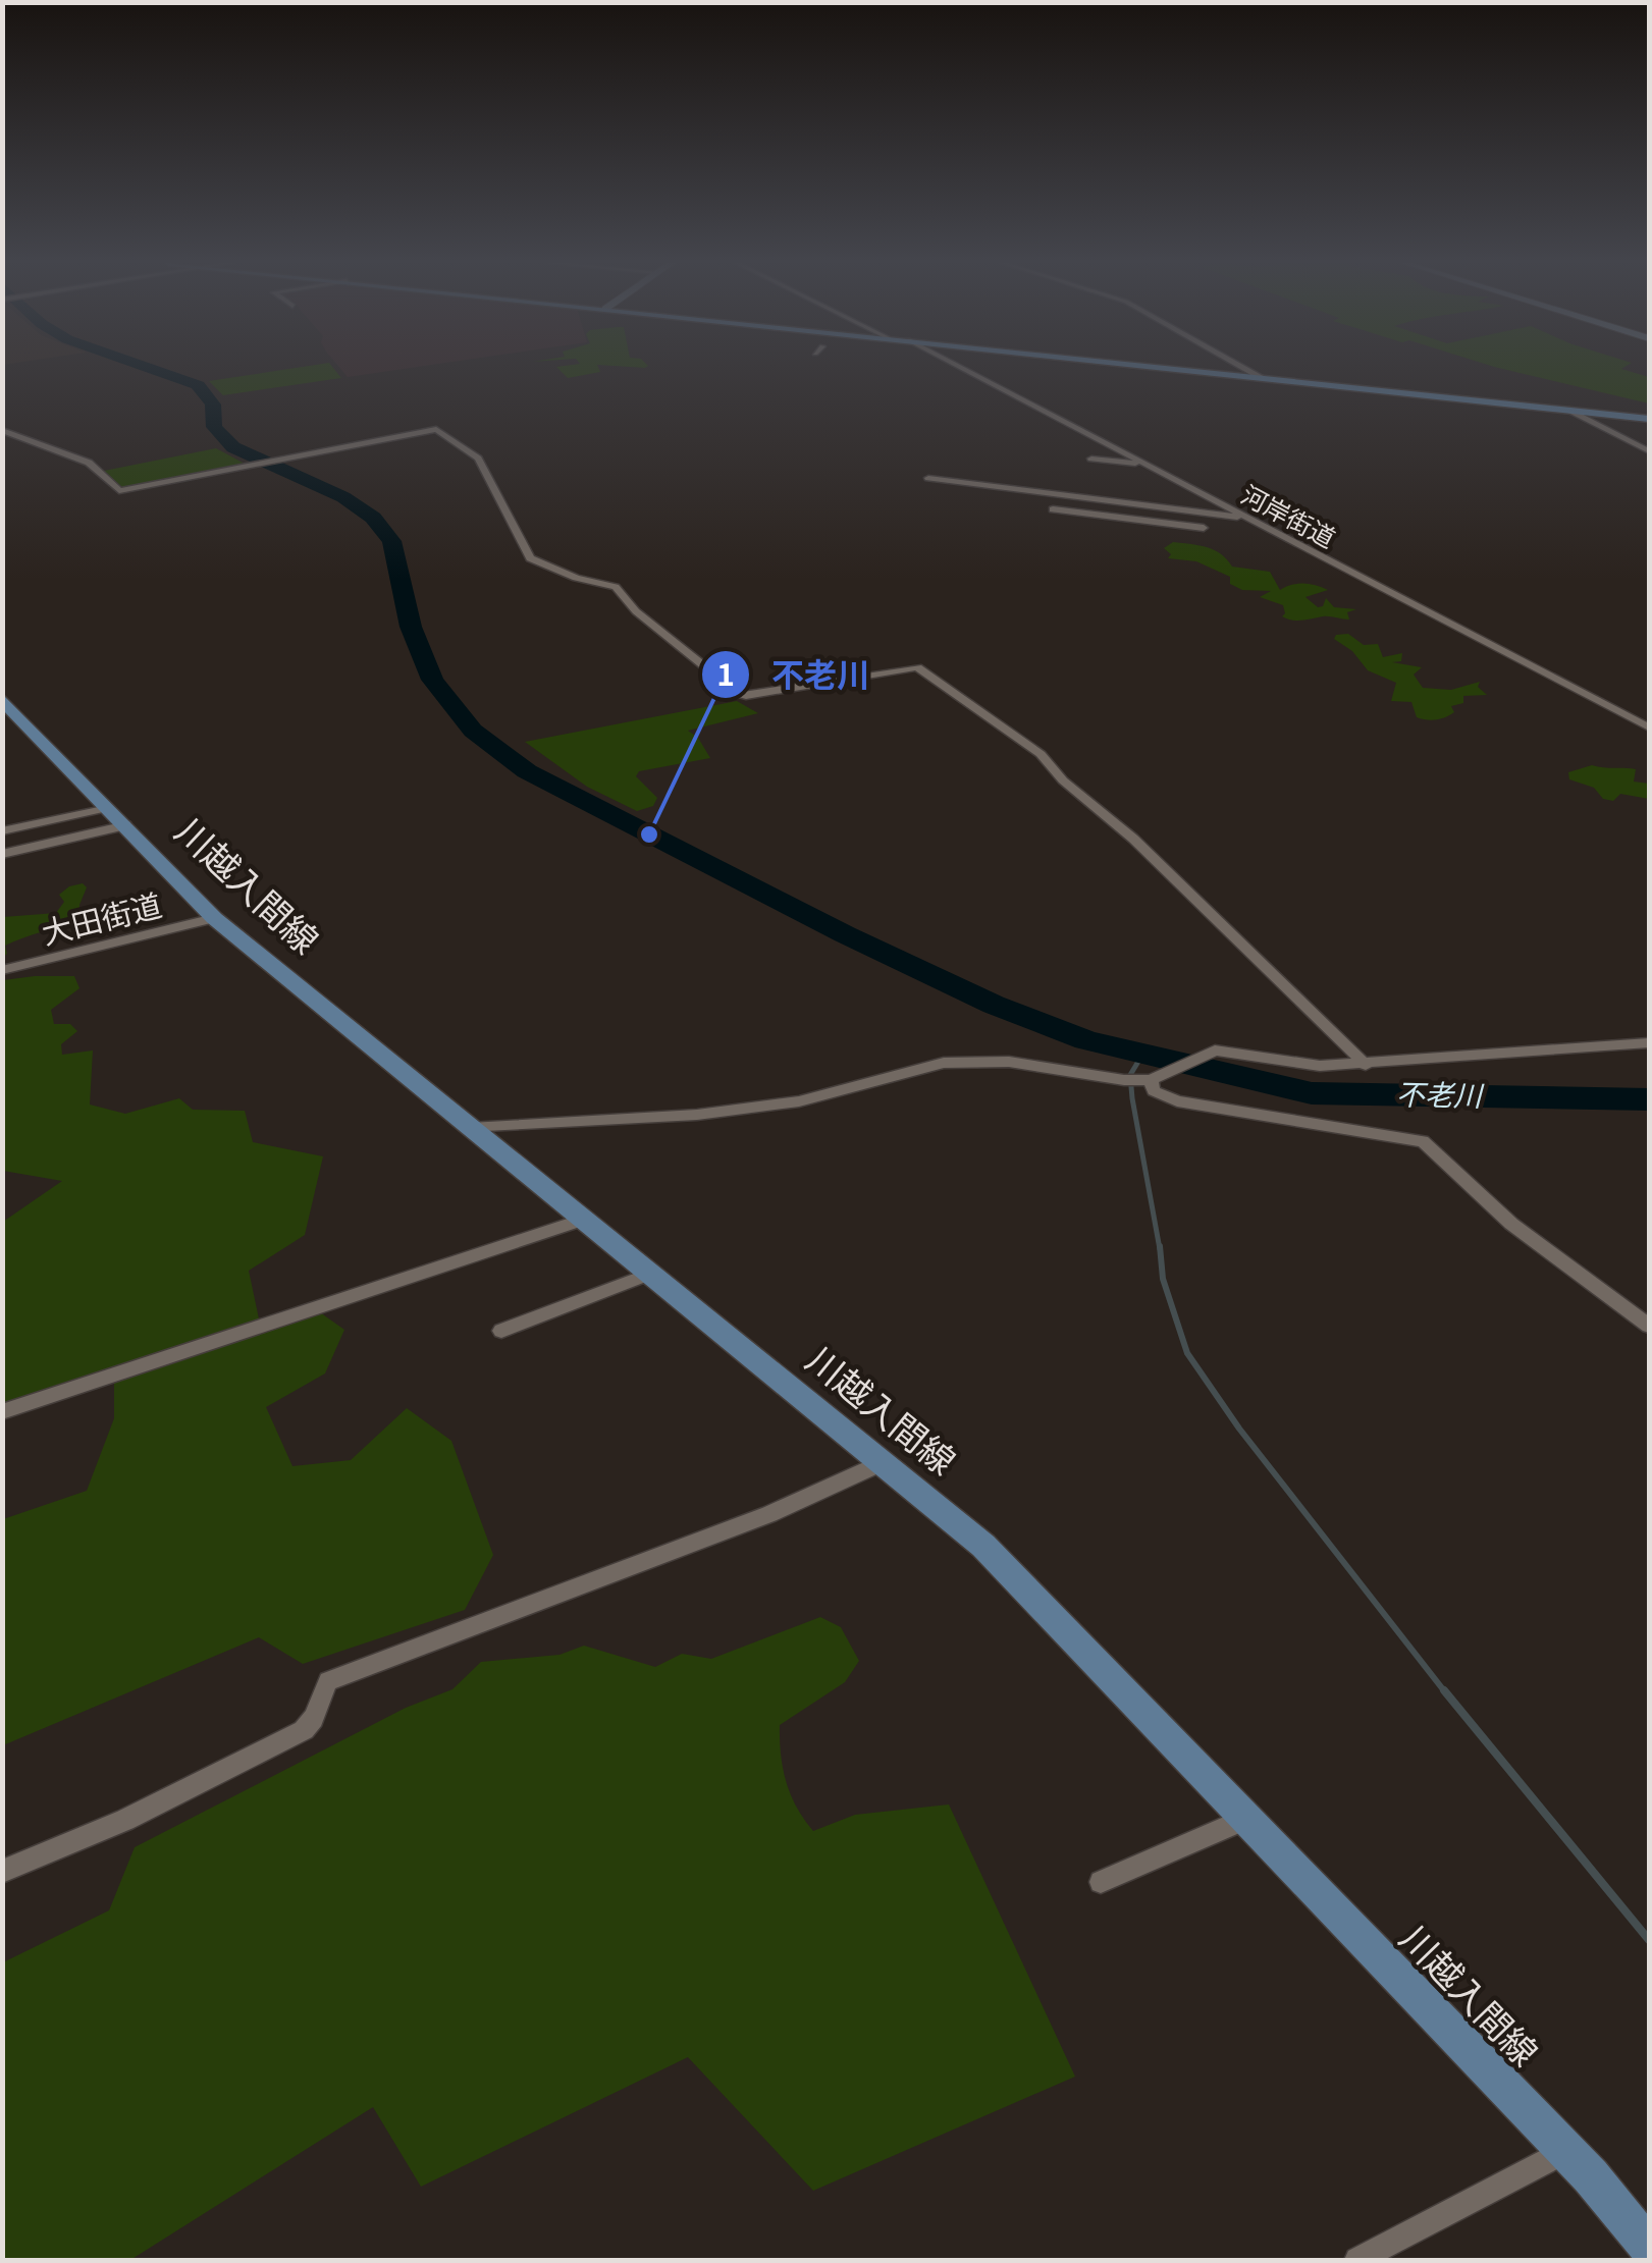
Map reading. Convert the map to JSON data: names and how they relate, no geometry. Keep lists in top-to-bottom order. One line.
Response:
{"streets":{"main road":["川越入間線"],"street":["河岸街道","大田街道"]},"crossings":[["川越入間線","大田街道"]],"water":["不老川"],"places":["不老川"]}
